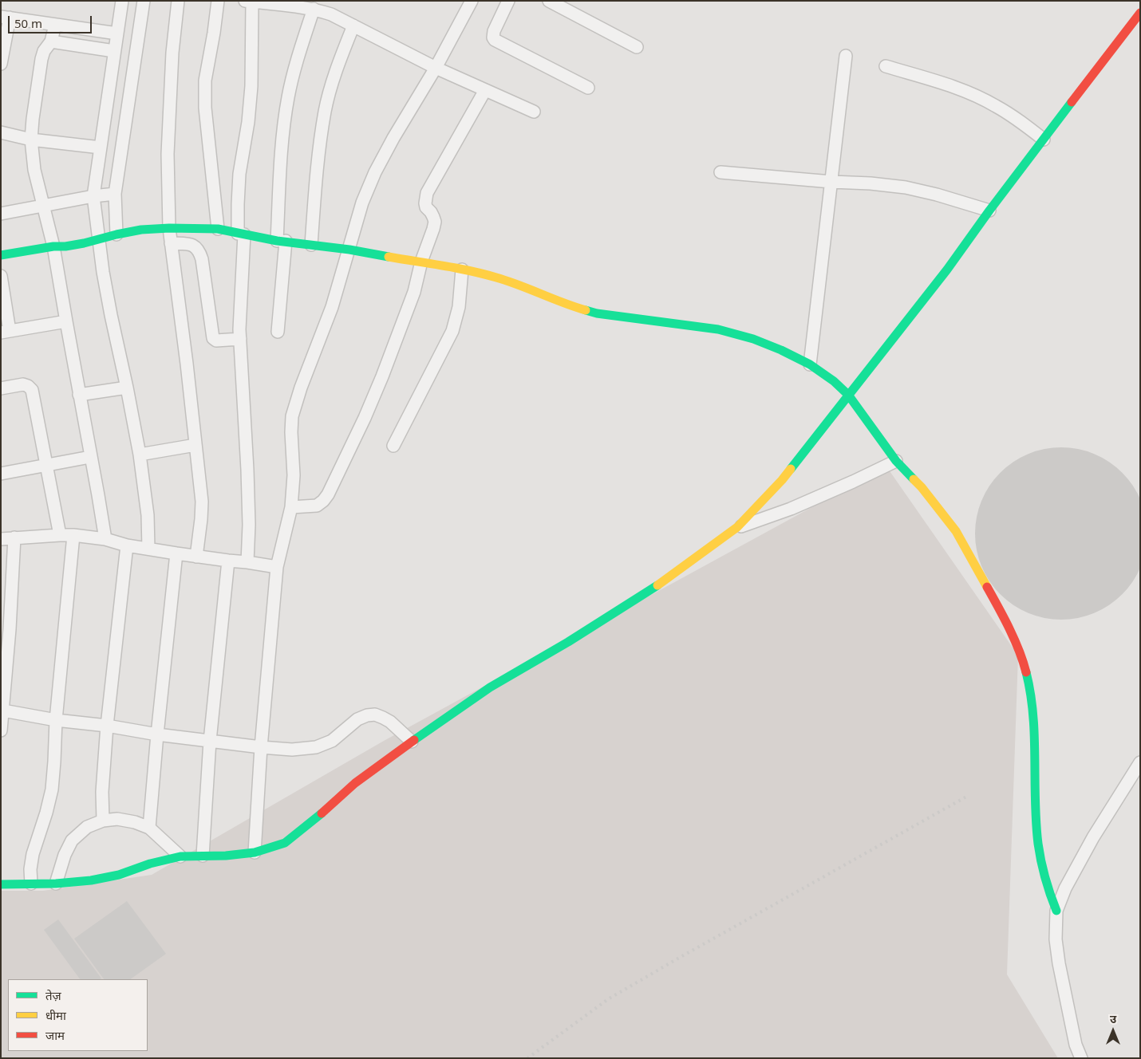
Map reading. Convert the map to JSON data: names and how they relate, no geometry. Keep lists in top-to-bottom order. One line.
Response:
{"legend":["तेज़","धीमा","जाम"],"scale_bar":"50 m","north":"top"}
